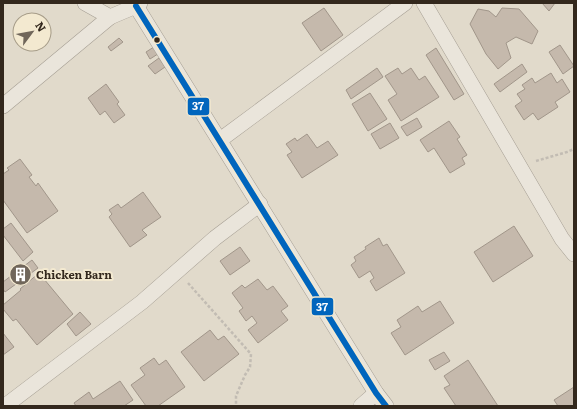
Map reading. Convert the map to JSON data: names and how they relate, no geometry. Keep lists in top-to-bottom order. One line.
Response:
{"places":{"building":["Chicken Barn"]},"lines":["transit line 37"],"north":"top right"}
